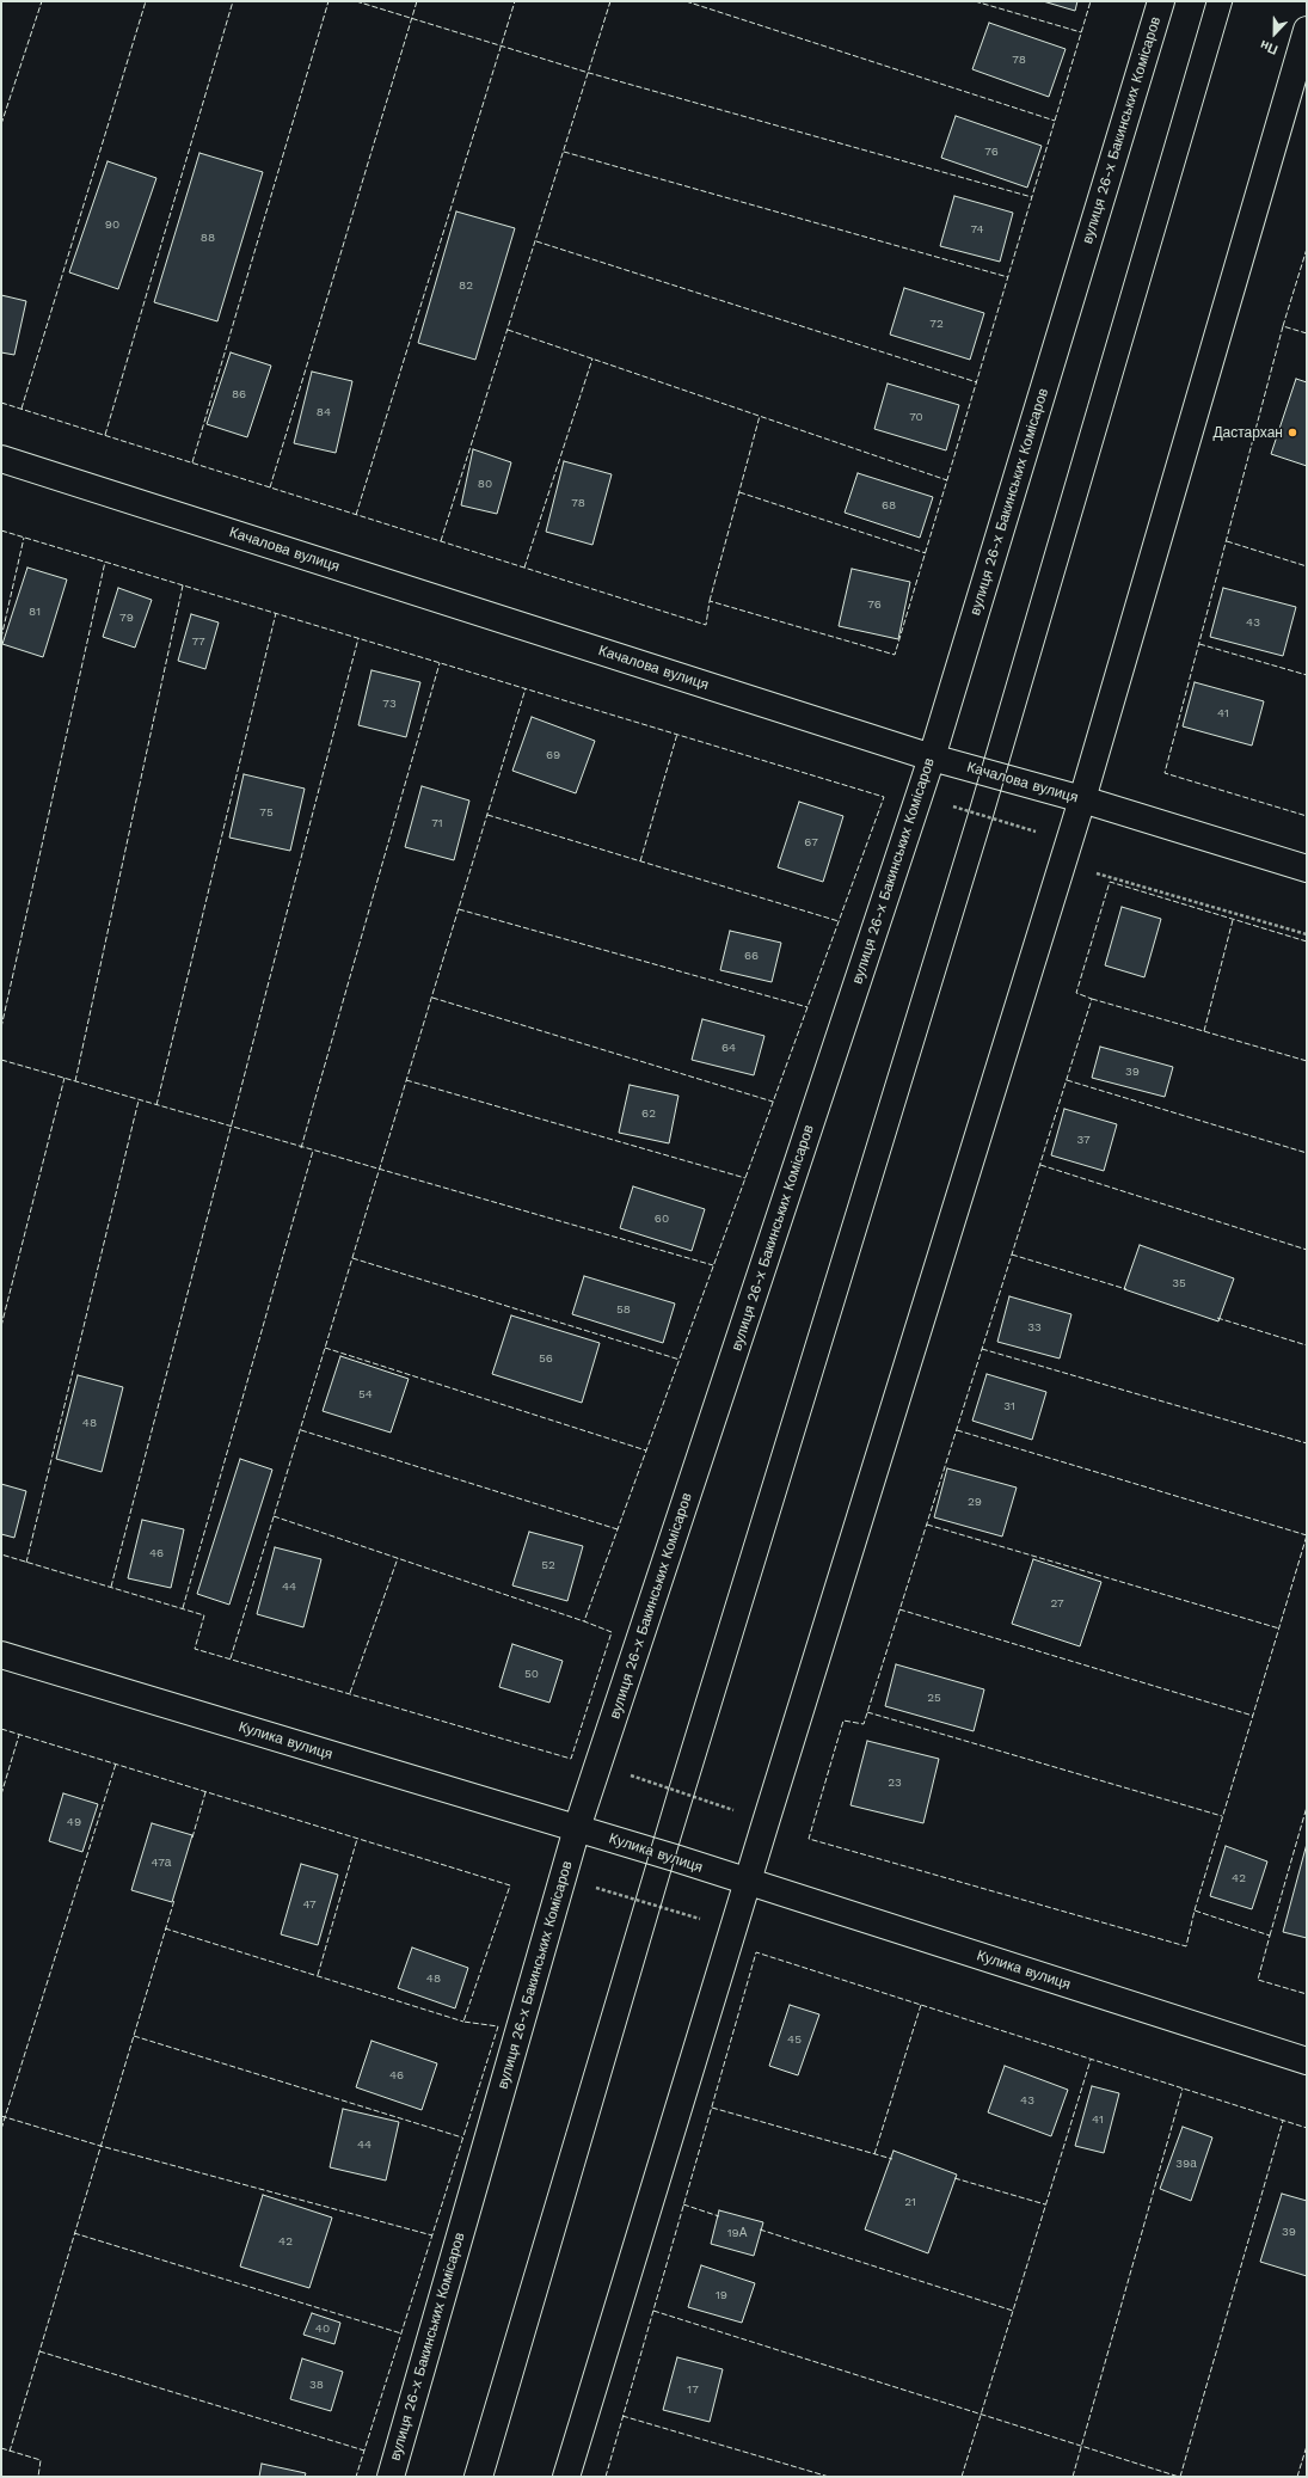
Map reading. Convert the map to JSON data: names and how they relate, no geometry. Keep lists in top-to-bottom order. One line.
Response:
{"streets":{"street":["вулиця 26-х Бакинських Комісаров","Качалова вулиця","Кулика вулиця"]},"crossings":[["вулиця 26-х Бакинських Комісаров","Качалова вулиця"],["вулиця 26-х Бакинських Комісаров","Кулика вулиця"]],"places":["Дастархан"],"house_numbers":["78","76","90","74","88","82","72","86","84","70","80","78","68","76","81","79","43","77","73","41","69","75","71","67","66","64","39","62","37","60","35","58","33","56","54","31","48","29","46","52","44","27","50","25","23","49","47а","42","47","48","45","46","43","41","44","39а","21","39","19А","42","19","40","38","17"],"north":"bottom"}
